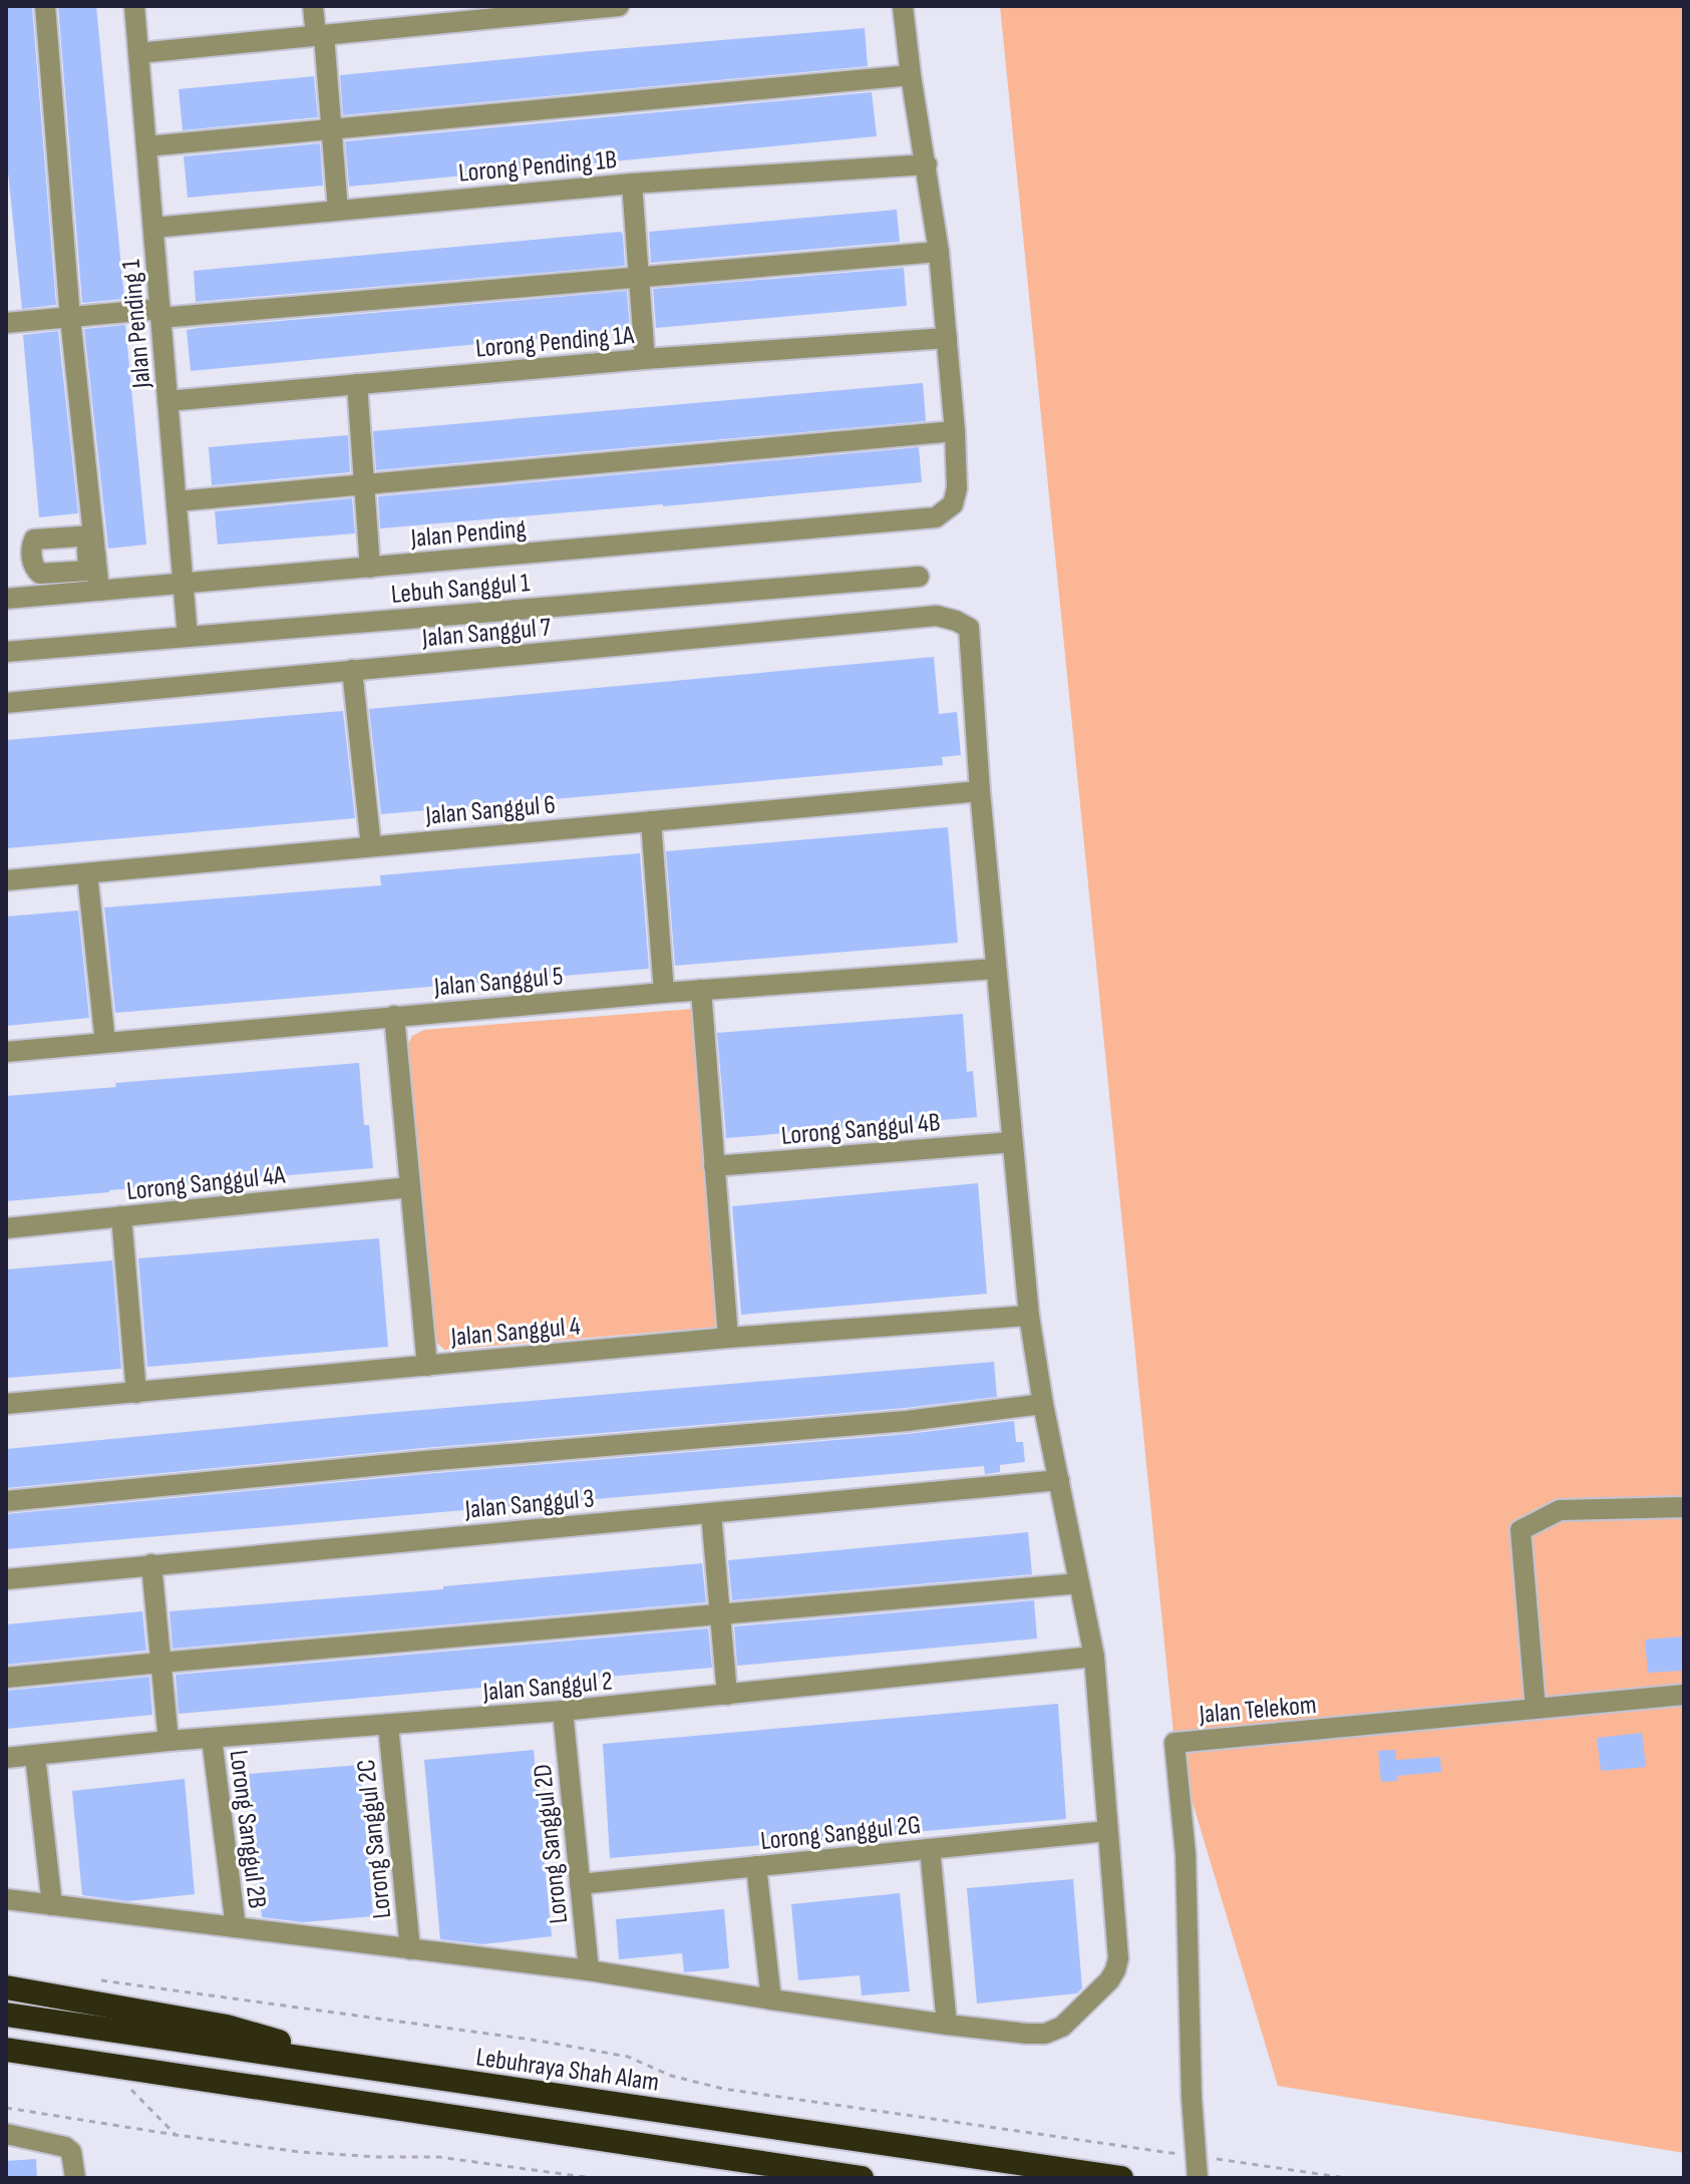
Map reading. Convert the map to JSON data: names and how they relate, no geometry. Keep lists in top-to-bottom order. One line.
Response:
{"streets":{"highway":["Lebuhraya Shah Alam"],"street":["Lorong Pending 1B","Jalan Pending 1","Lorong Pending 1A","Jalan Pending","Lebuh Sanggul 1","Jalan Sanggul 7","Jalan Sanggul 6","Jalan Sanggul 5","Lorong Sanggul 4B","Lorong Sanggul 4A","Jalan Sanggul 4","Jalan Sanggul 3","Jalan Sanggul 2","Jalan Telekom","Lorong Sanggul 2B","Lorong Sanggul 2G","Lorong Sanggul 2C","Lorong Sanggul 2D"]},"crossings":[["Lorong Pending 1B","Jalan Pending 1"],["Jalan Pending 1","Lorong Pending 1A"],["Jalan Pending 1","Jalan Pending"],["Jalan Pending 1","Lebuh Sanggul 1"],["Jalan Sanggul 7","Jalan Sanggul 6"],["Jalan Sanggul 2","Lorong Sanggul 2B"],["Jalan Sanggul 2","Lorong Sanggul 2C"],["Jalan Sanggul 2","Lorong Sanggul 2D"],["Lorong Sanggul 2G","Lorong Sanggul 2D"]]}
